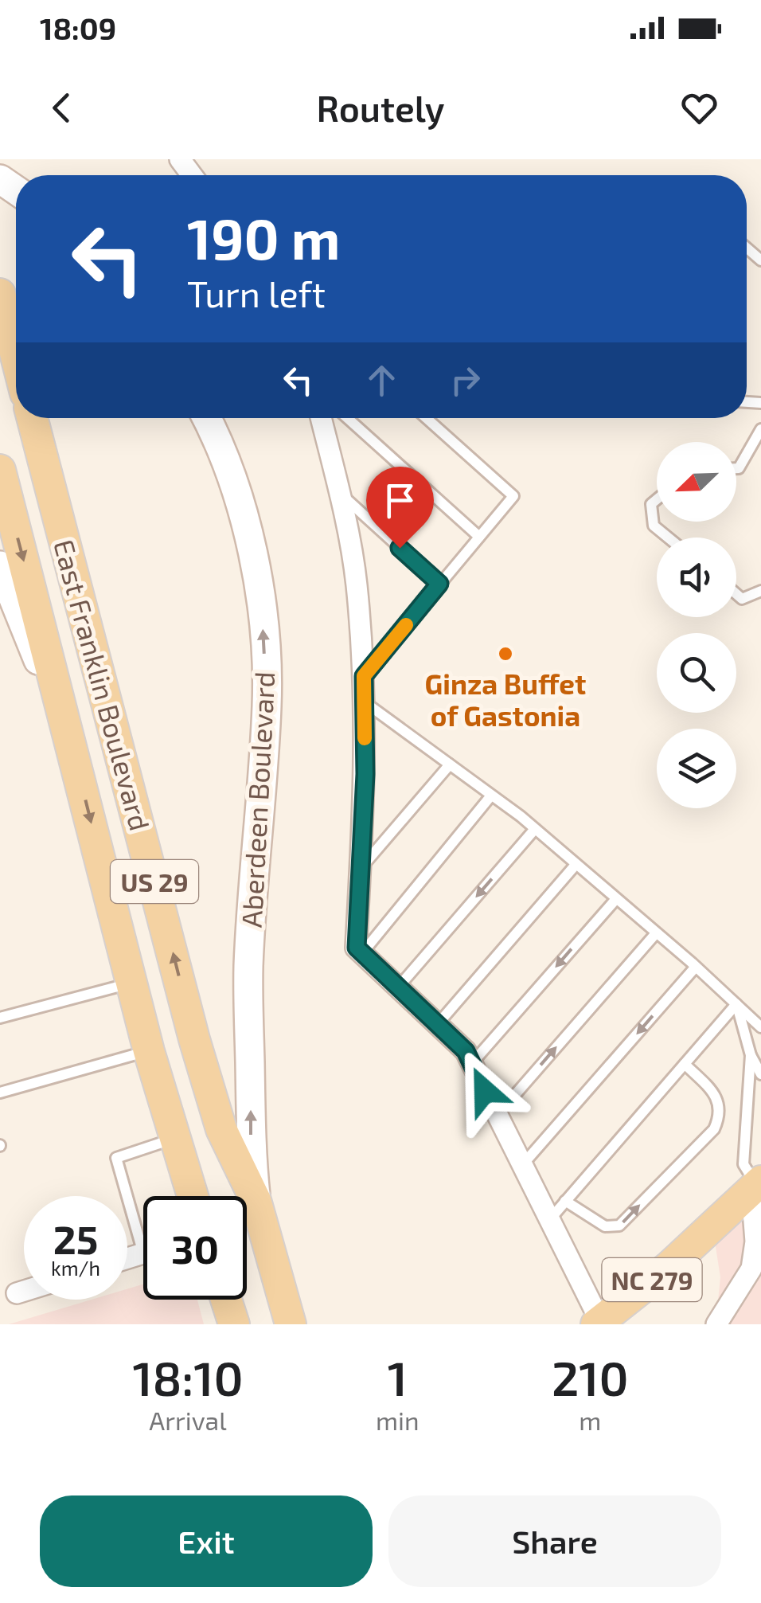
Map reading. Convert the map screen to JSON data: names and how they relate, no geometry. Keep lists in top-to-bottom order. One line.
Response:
{"streets":{"main road":["East Franklin Boulevard","Aberdeen Boulevard","US 29","NC 279"]},"crossings":[["East Franklin Boulevard","Aberdeen Boulevard"]],"one_way":["Aberdeen Boulevard"],"places":["Ginza Buffet of Gastonia"],"north":"bottom left","page":{"status":"18:09","header":"Routely","turn":["190 m","Turn left"],"speed":"25 km/h","limit":"30","eta":["18:10","Arrival","1","min","210","m"],"buttons":["Exit","Share"]}}
